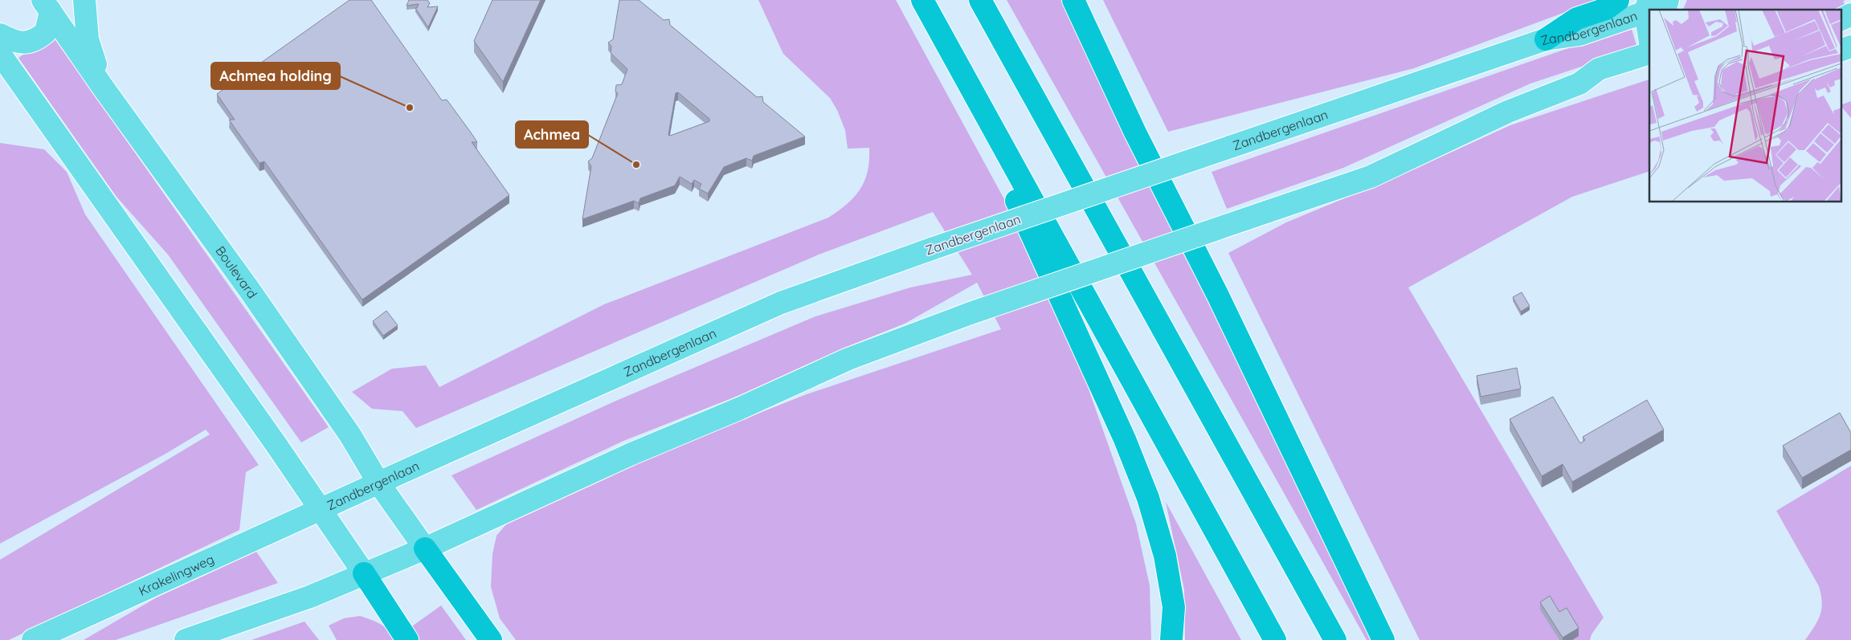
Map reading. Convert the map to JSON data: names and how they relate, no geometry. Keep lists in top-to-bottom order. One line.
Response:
{"streets":{"main road":["Zandbergenlaan","Boulevard","Krakelingweg"]},"crossings":[["Zandbergenlaan","Boulevard"],["Zandbergenlaan","Krakelingweg"]],"places":["Achmea holding","Achmea"]}
